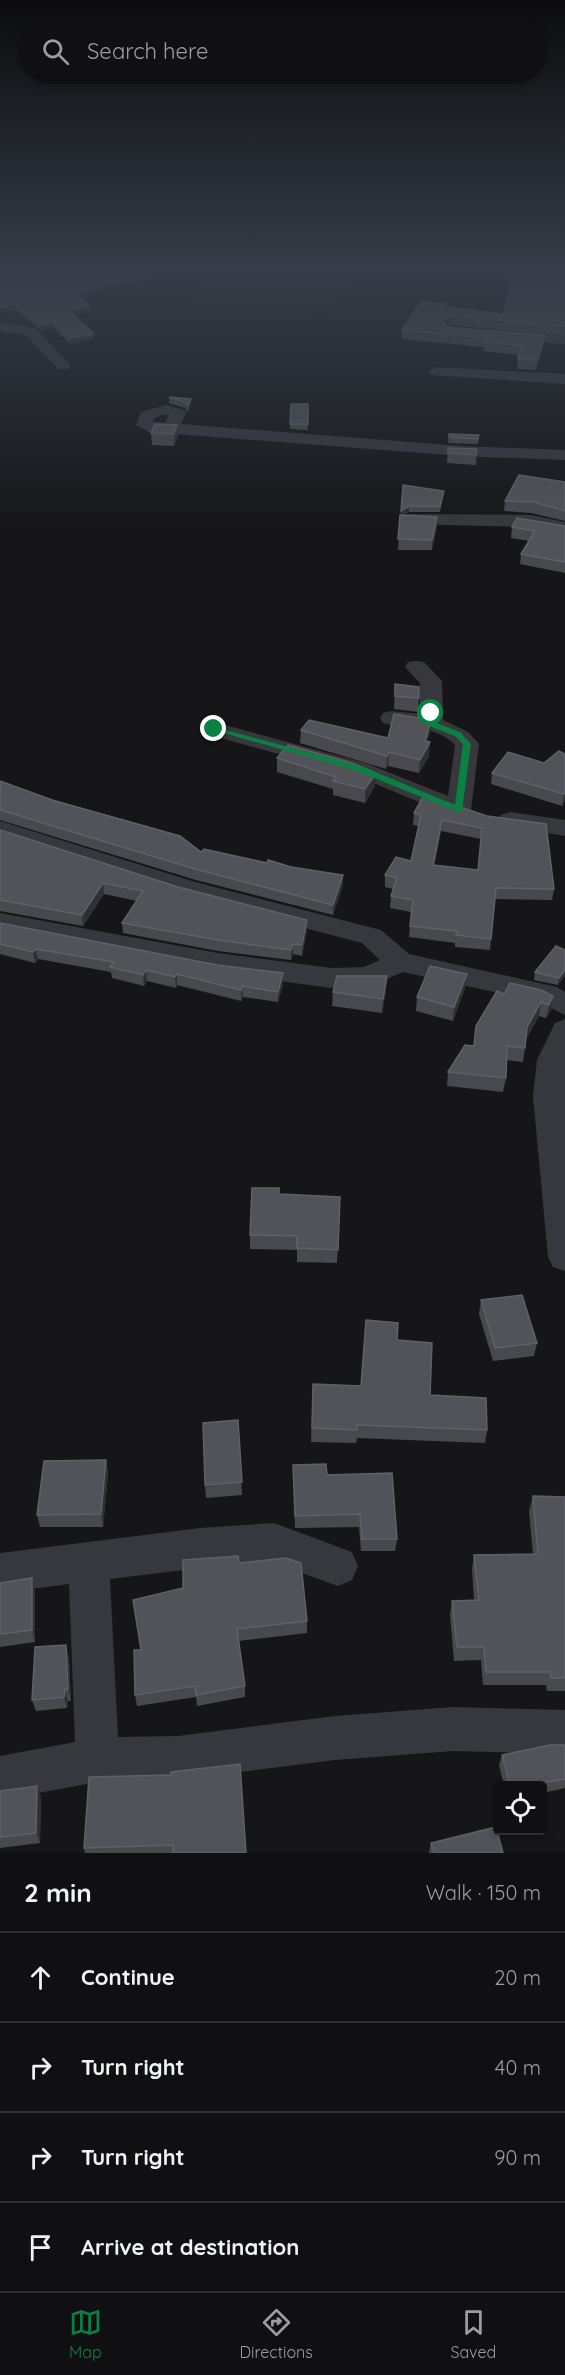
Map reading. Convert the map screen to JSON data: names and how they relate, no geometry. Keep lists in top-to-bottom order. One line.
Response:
{"page":{"search":"Search here","heading":["2 min","Walk · 150 m"],"list":[["Continue","20 m"],["Turn right","40 m"],["Turn right","90 m"],"Arrive at destination"],"nav":["Map","Directions","Saved"]}}
